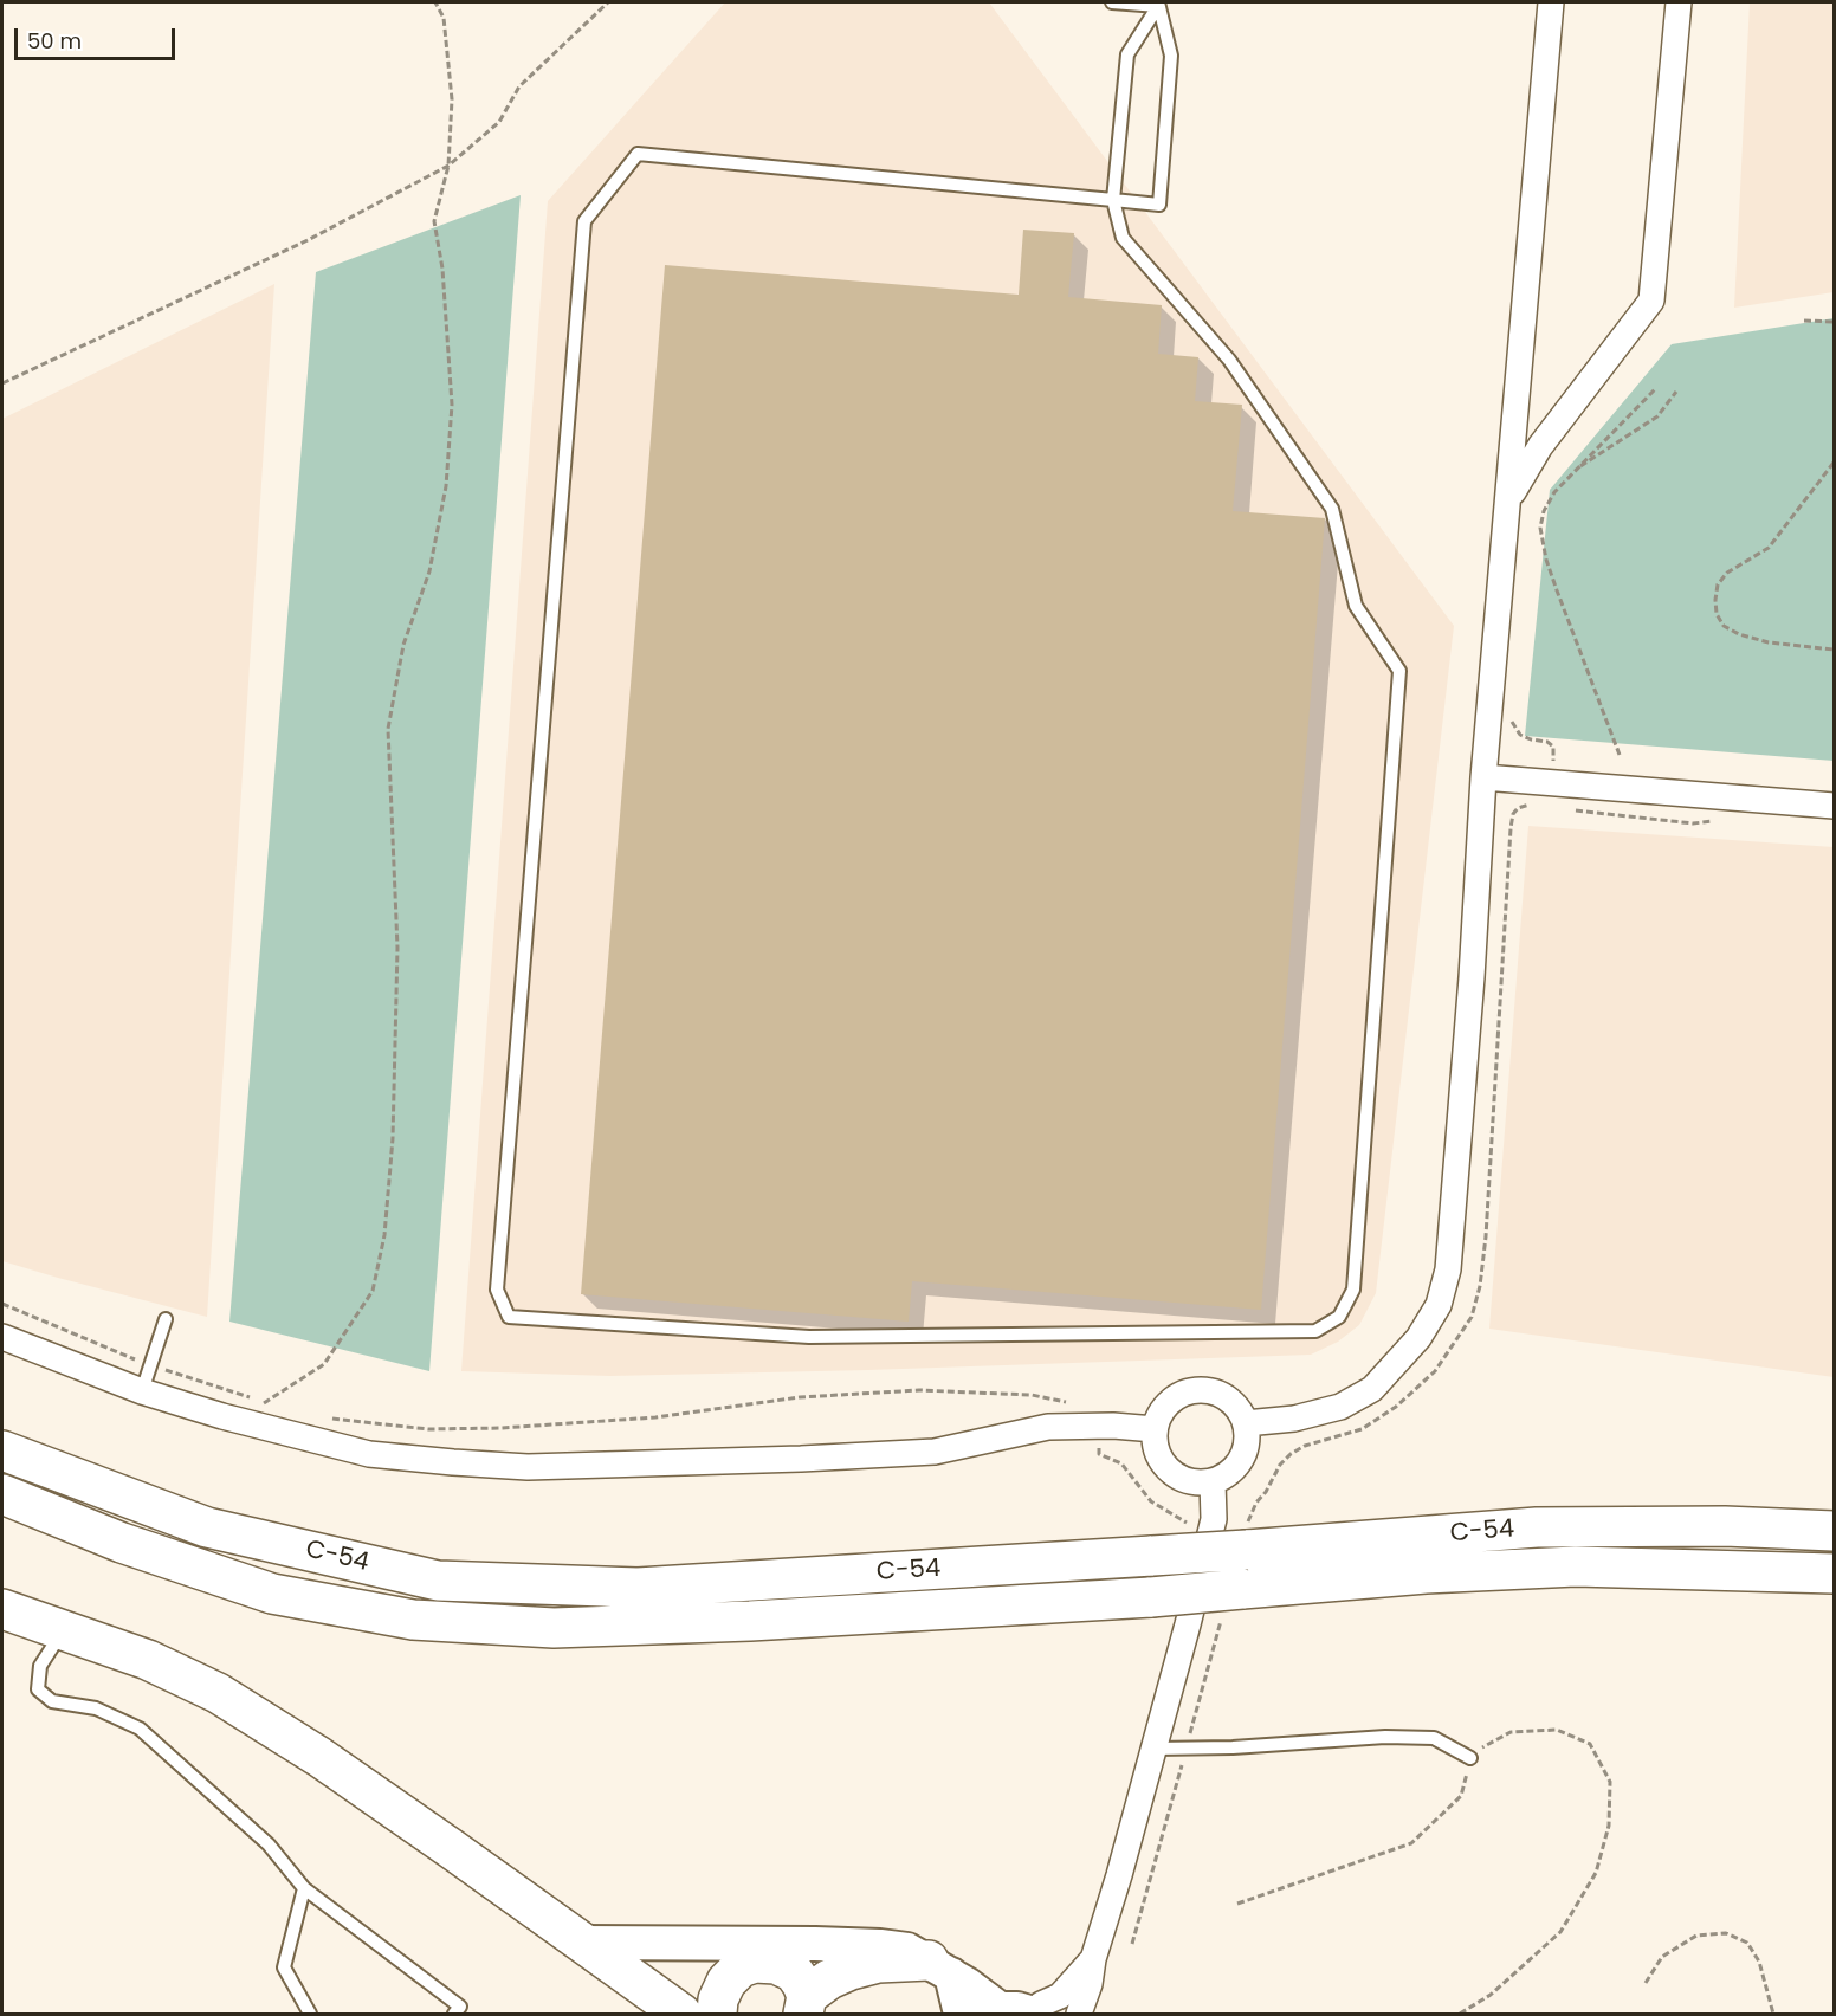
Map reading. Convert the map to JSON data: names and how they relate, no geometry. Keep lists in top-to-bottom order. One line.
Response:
{"streets":{"main road":["C-54"]},"scale_bar":"50 m"}
